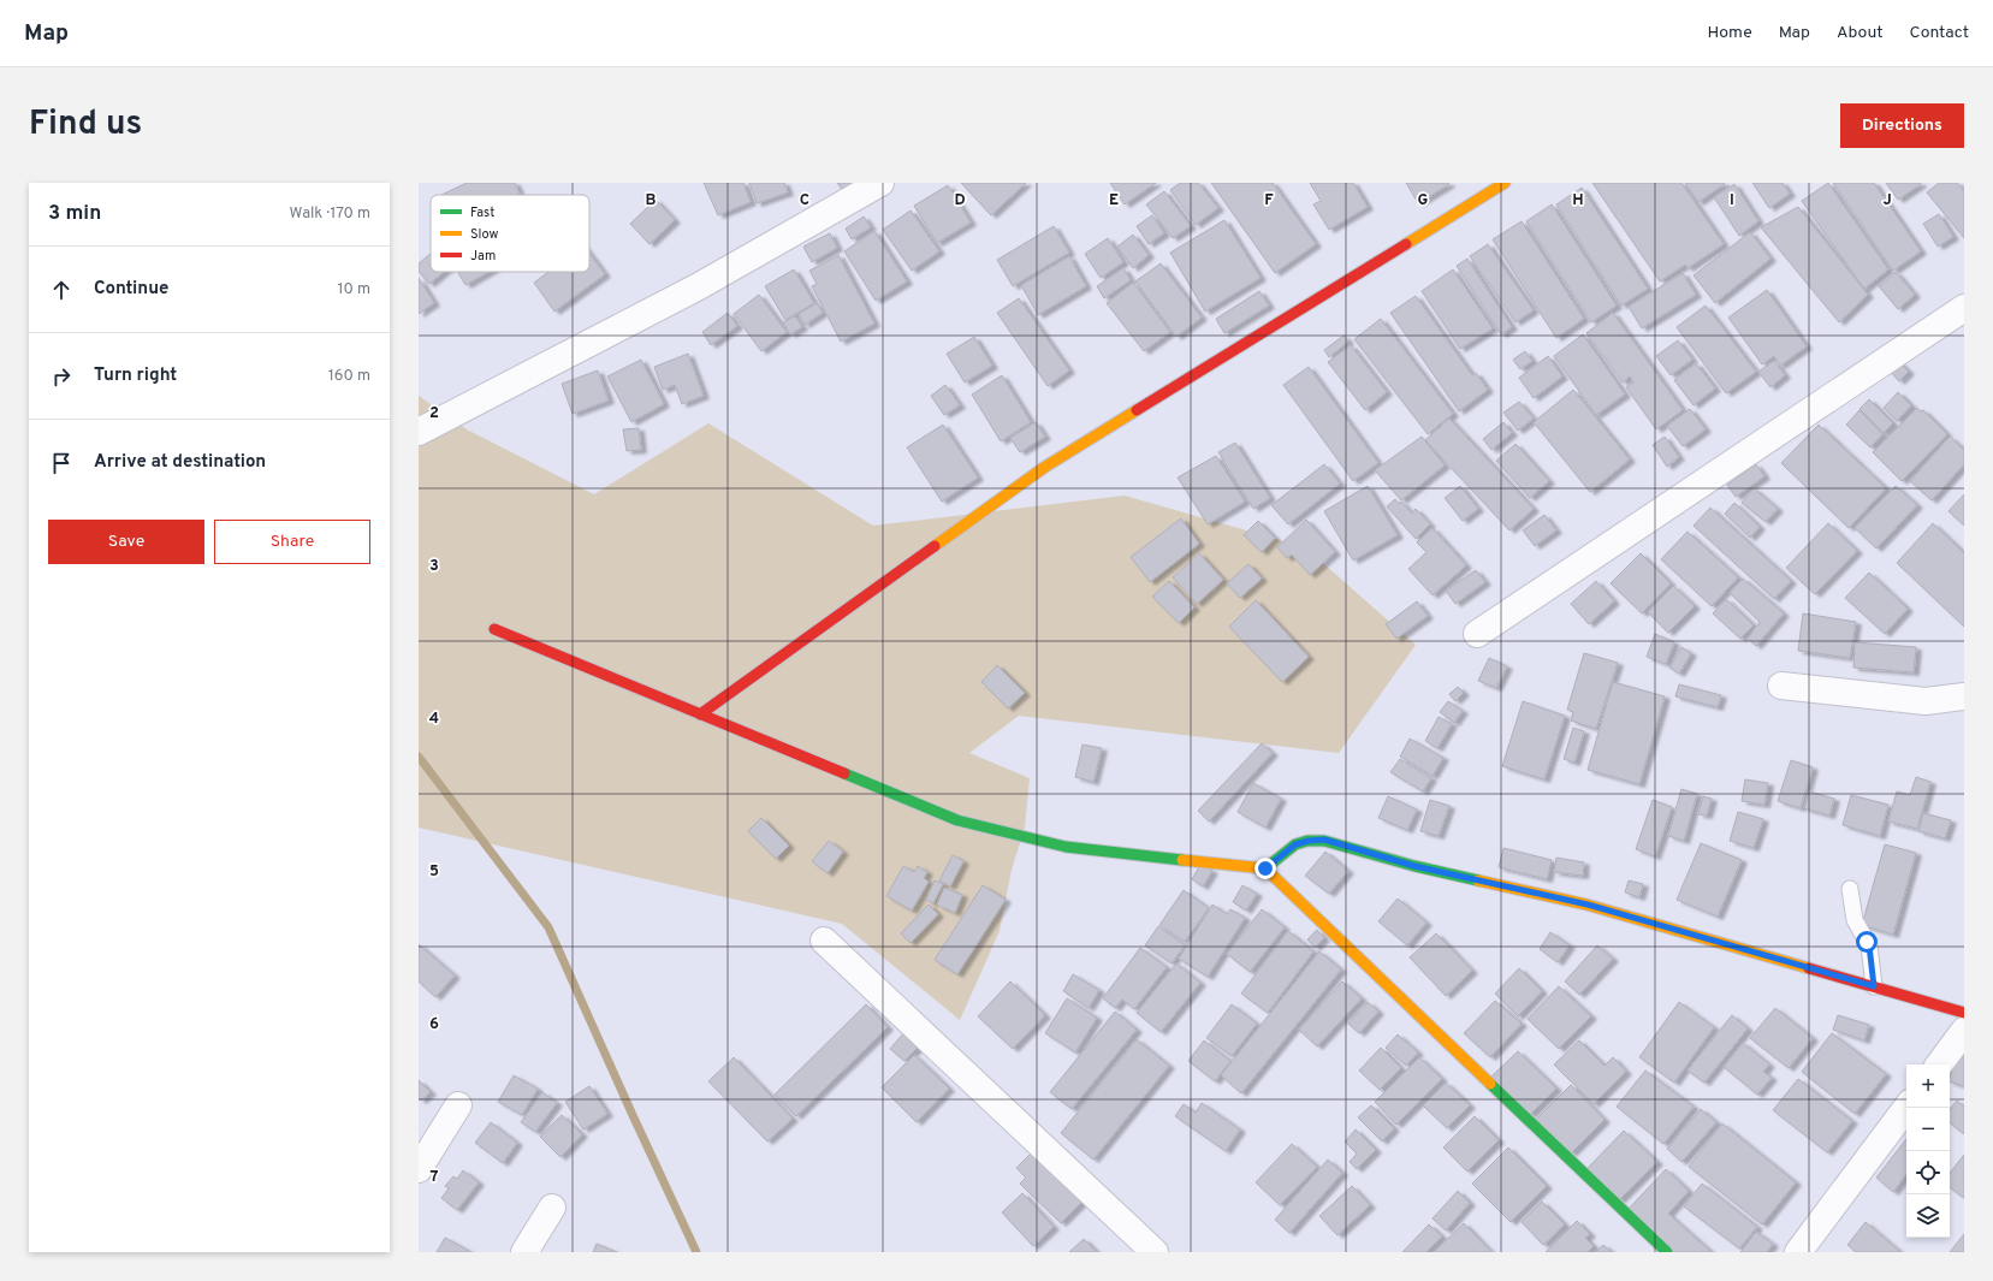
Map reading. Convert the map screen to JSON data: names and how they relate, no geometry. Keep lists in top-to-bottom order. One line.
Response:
{"legend":["Fast","Slow","Jam"],"page":{"header":"Map","nav":["Home","Map","About","Contact"],"title":"Find us","buttons":["Directions",["Save","Share"]],"heading":["3 min","Walk · 170 m"],"list":[["Continue","10 m"],["Turn right","160 m"],"Arrive at destination"],"map_buttons":["+","−"]},"grid":{"columns":["B","C","D","E","F","G","H","I","J"],"rows":["2","3","4","5","6","7"]}}
